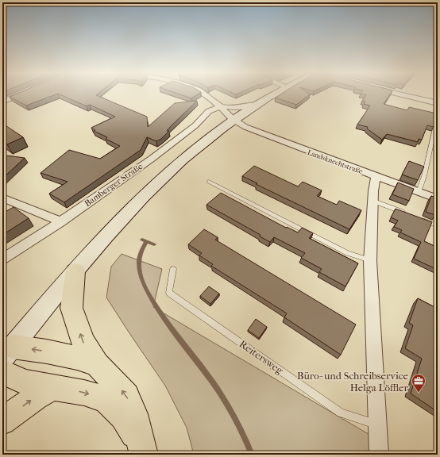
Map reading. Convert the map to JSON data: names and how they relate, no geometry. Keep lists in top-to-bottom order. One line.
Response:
{"streets":{"street":["Landsknechtstraße","Bamberger Straße"],"lane":["Reitersweg"]},"places":{"office":["Büro- und Schreibservice Helga Löffler"]}}
